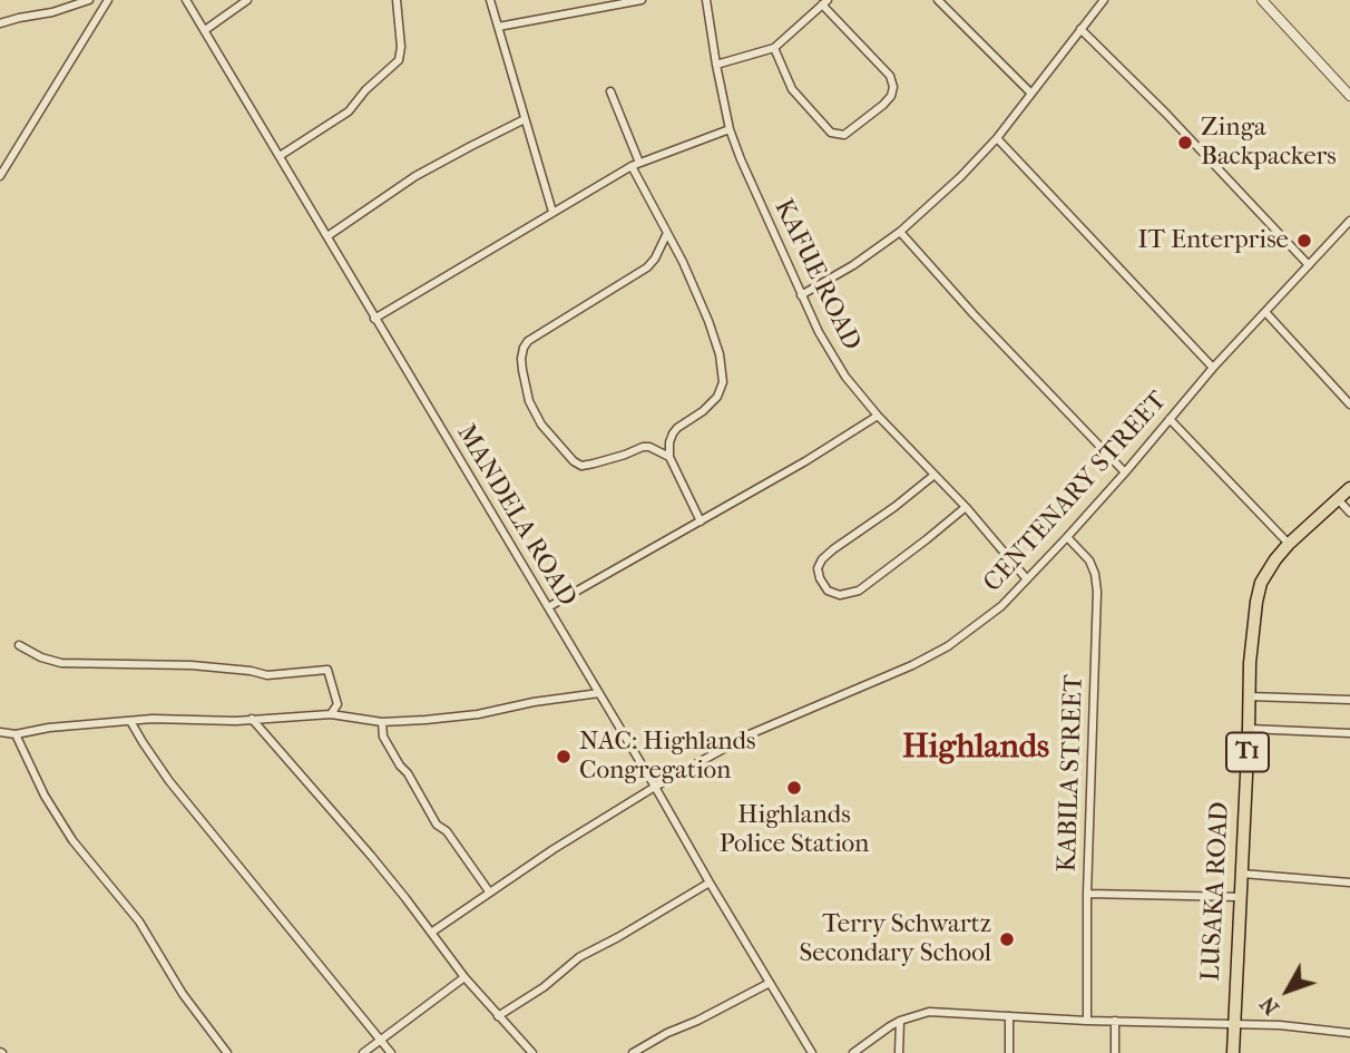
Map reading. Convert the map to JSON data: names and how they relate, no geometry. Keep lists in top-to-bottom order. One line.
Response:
{"streets":{"highway":["T1","LUSAKA ROAD"],"street":["KAFUE ROAD","CENTENARY STREET","MANDELA ROAD","KABILA STREET"]},"crossings":[["KAFUE ROAD","CENTENARY STREET"],["CENTENARY STREET","MANDELA ROAD"],["CENTENARY STREET","KABILA STREET"]],"districts":["Highlands"],"places":["Zinga Backpackers","IT Enterprise","NAC: Highlands Congregation","Highlands Police Station","Terry Schwartz Secondary School"],"north":"bottom left"}
